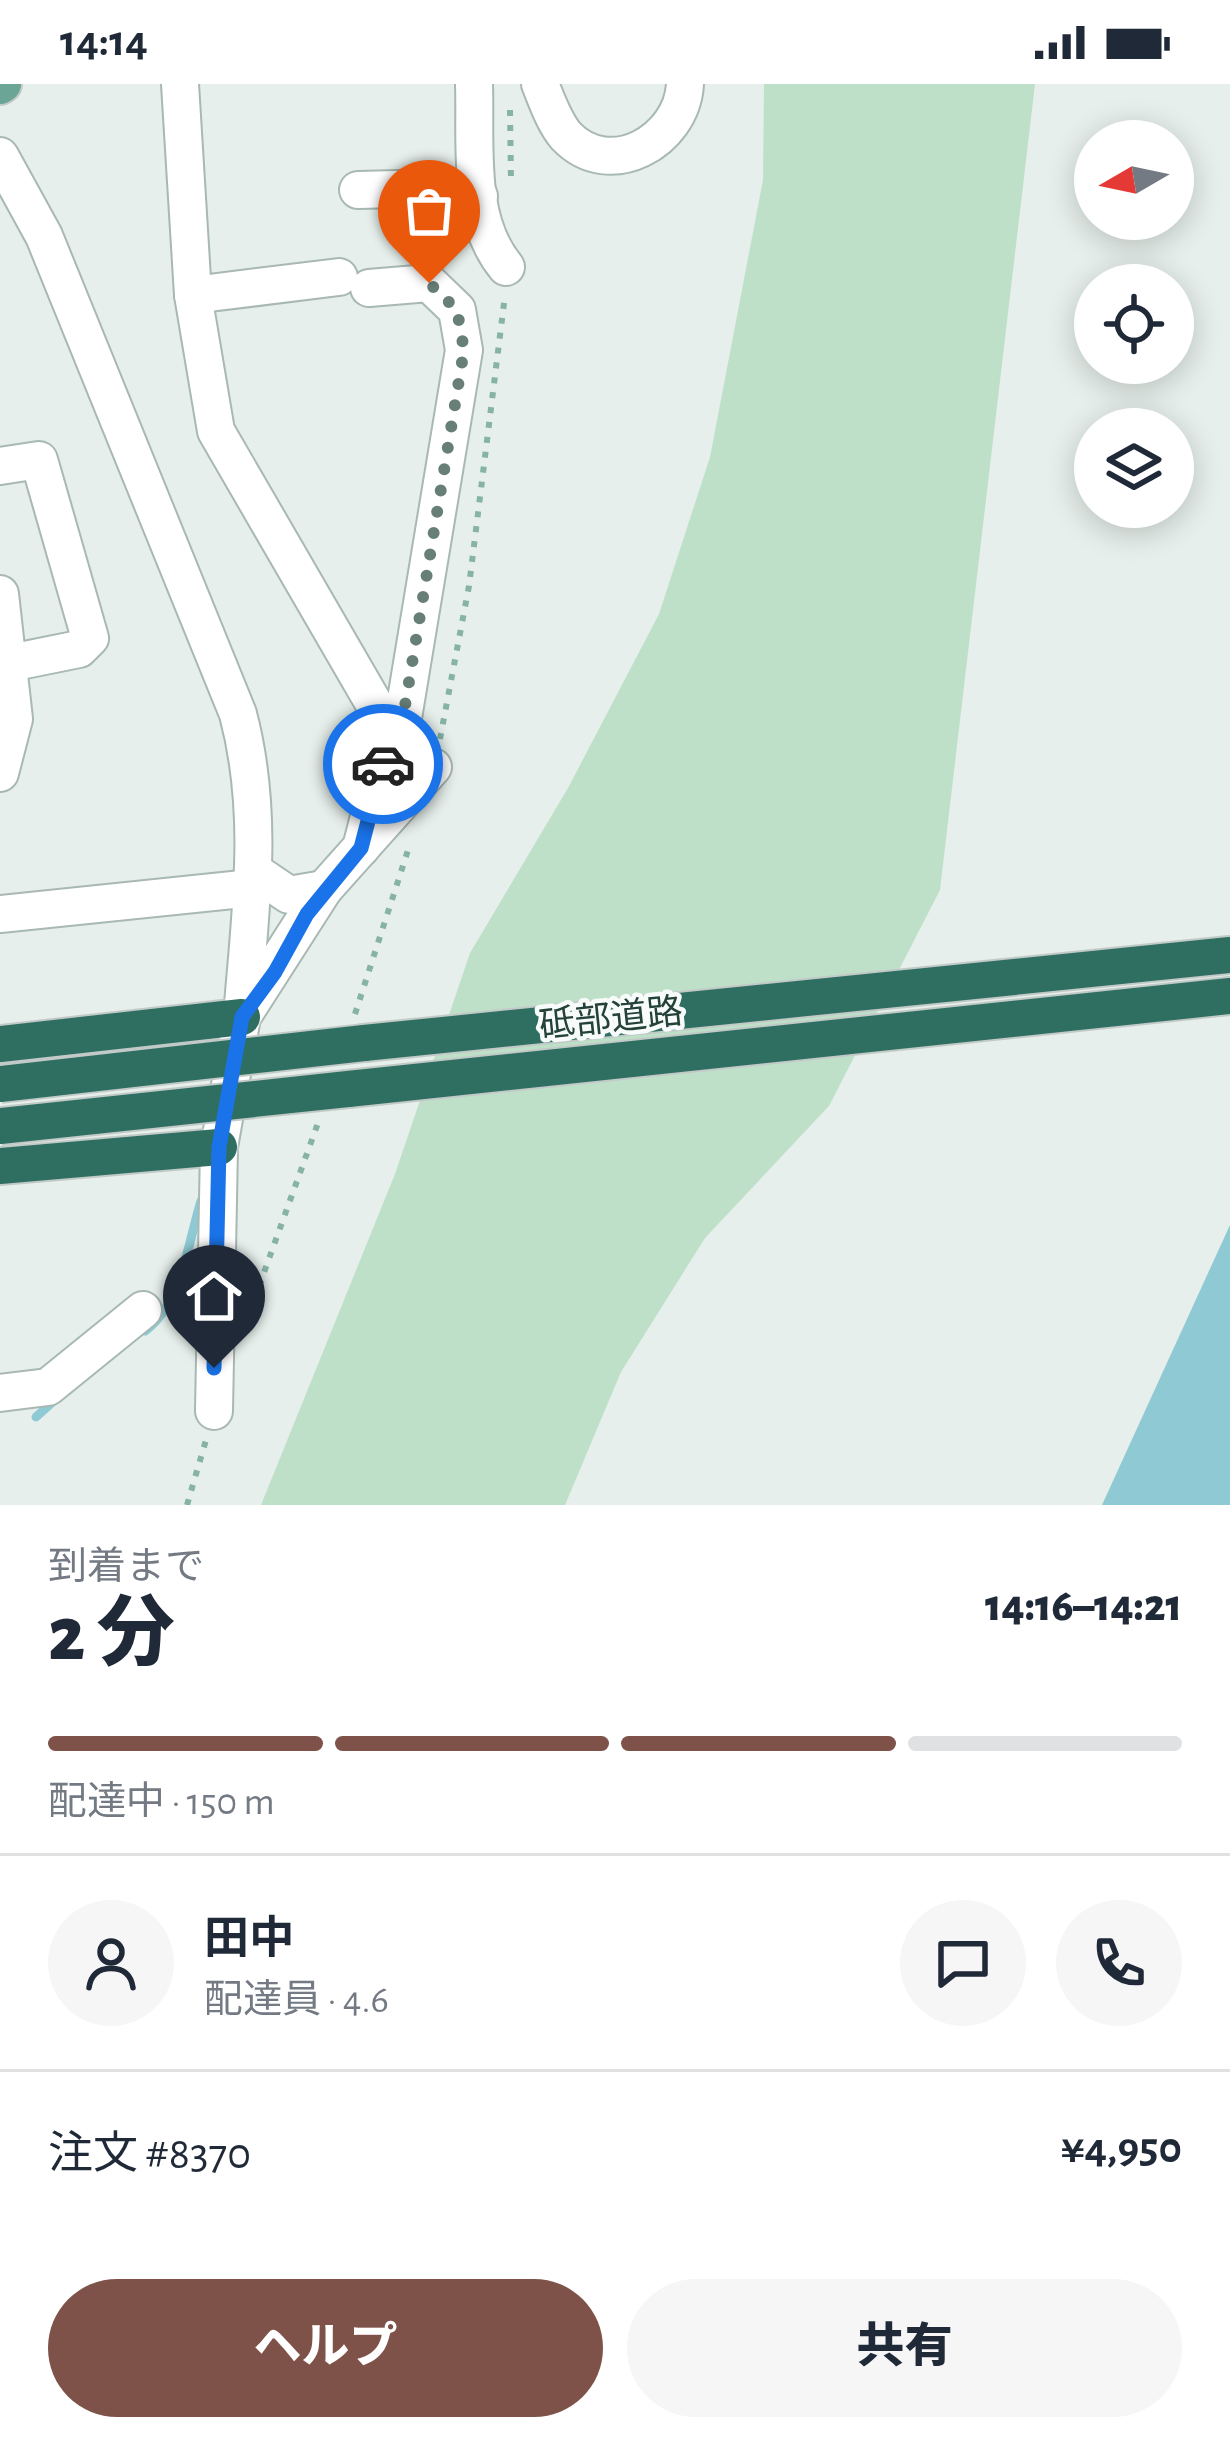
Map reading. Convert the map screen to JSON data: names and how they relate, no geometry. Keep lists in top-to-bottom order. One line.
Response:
{"streets":{"highway":["砥部道路"]},"north":"left","page":{"status":"14:14","heading":["2 分","到着まで","14:16–14:21"],"panel":["田中","配達員 · 4.6","注文 #8370","¥4,950"],"bar":"配達中 · 150 m","buttons":["ヘルプ","共有"]}}
